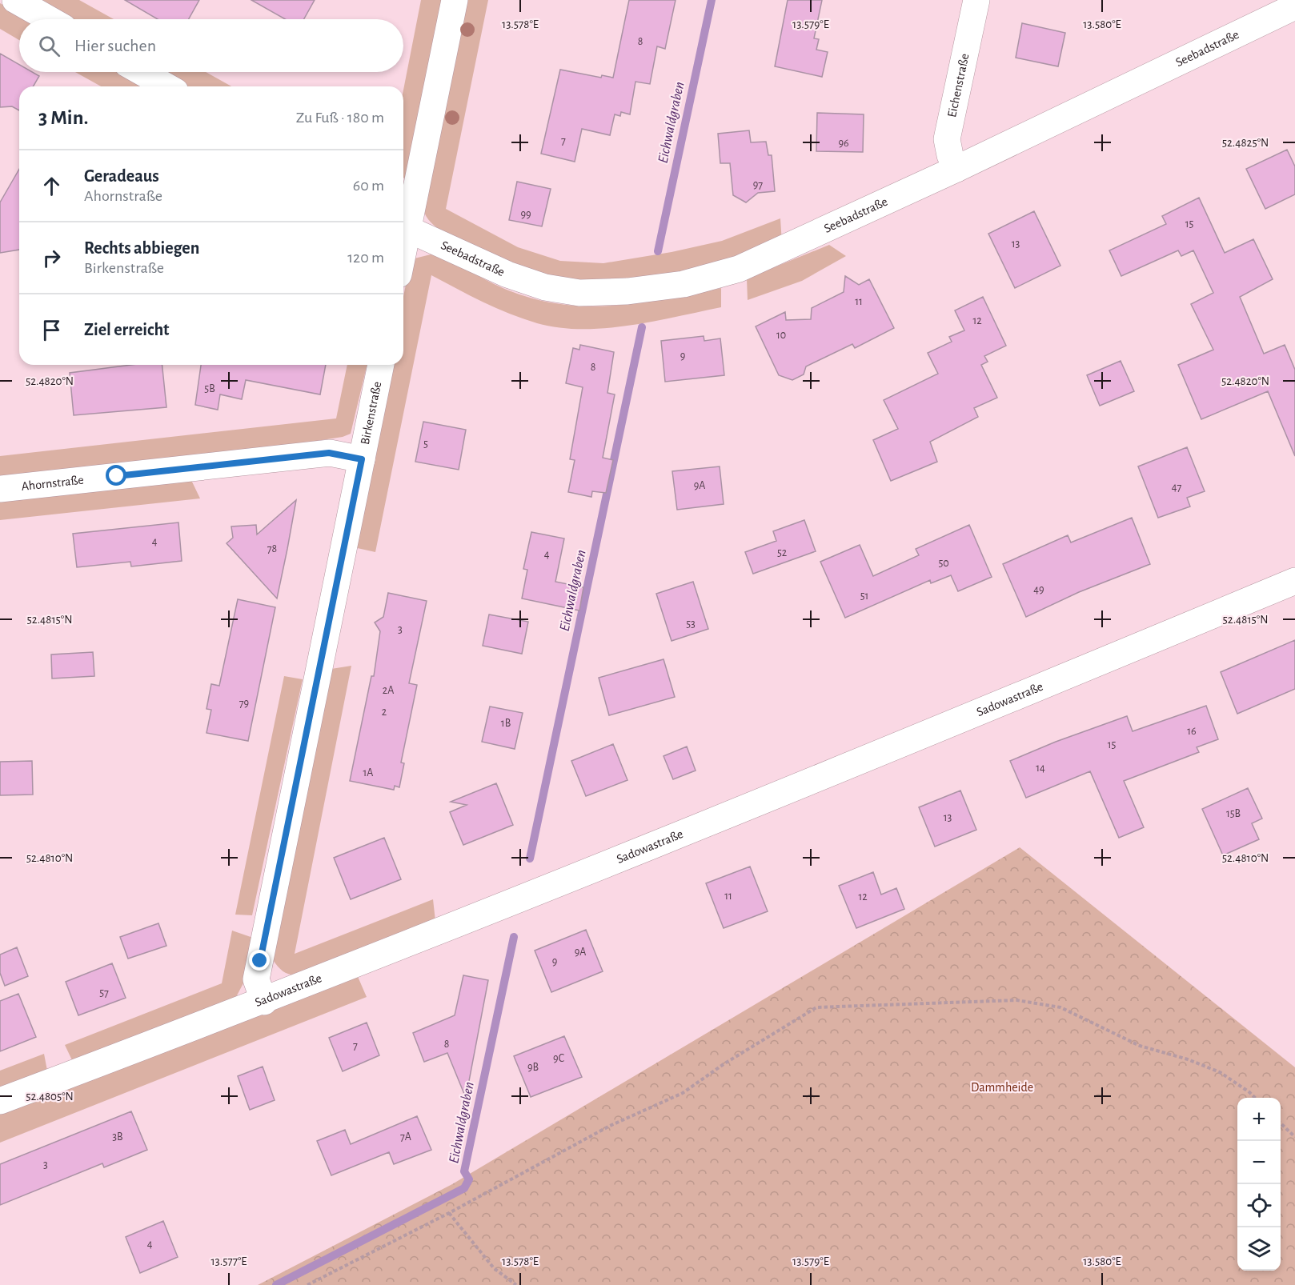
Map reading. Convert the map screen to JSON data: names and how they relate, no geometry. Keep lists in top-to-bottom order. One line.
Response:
{"streets":{"street":["Seebadstraße","Eichenstraße","Birkenstraße","Ahornstraße","Sadowastraße"]},"crossings":[["Seebadstraße","Eichenstraße"],["Birkenstraße","Ahornstraße"],["Birkenstraße","Sadowastraße"]],"water":["Eichwaldgraben"],"parks":["Dammheide"],"house_numbers":["8","7","96","97","99","15","13","11","12","10","9","8","5B","5","9A","47","4","78","52","4","50","49","51","53","3","2A","79","2","1B","16","15","14","1A","15B","13","11","12","9A","9","57","8","7","9C","9B","3B","7A","3","4"],"page":{"search":"Hier suchen","heading":["3 Min.","Zu Fuß · 180 m"],"list":[["Geradeaus","Ahornstraße","60 m"],["Rechts abbiegen","Birkenstraße","120 m"],"Ziel erreicht"],"map_buttons":["+","−"]},"coordinates":["13.578°E","13.579°E","13.580°E","52.4825°N","52.4820°N","52.4815°N","52.4810°N","52.4805°N","13.577°E"]}
